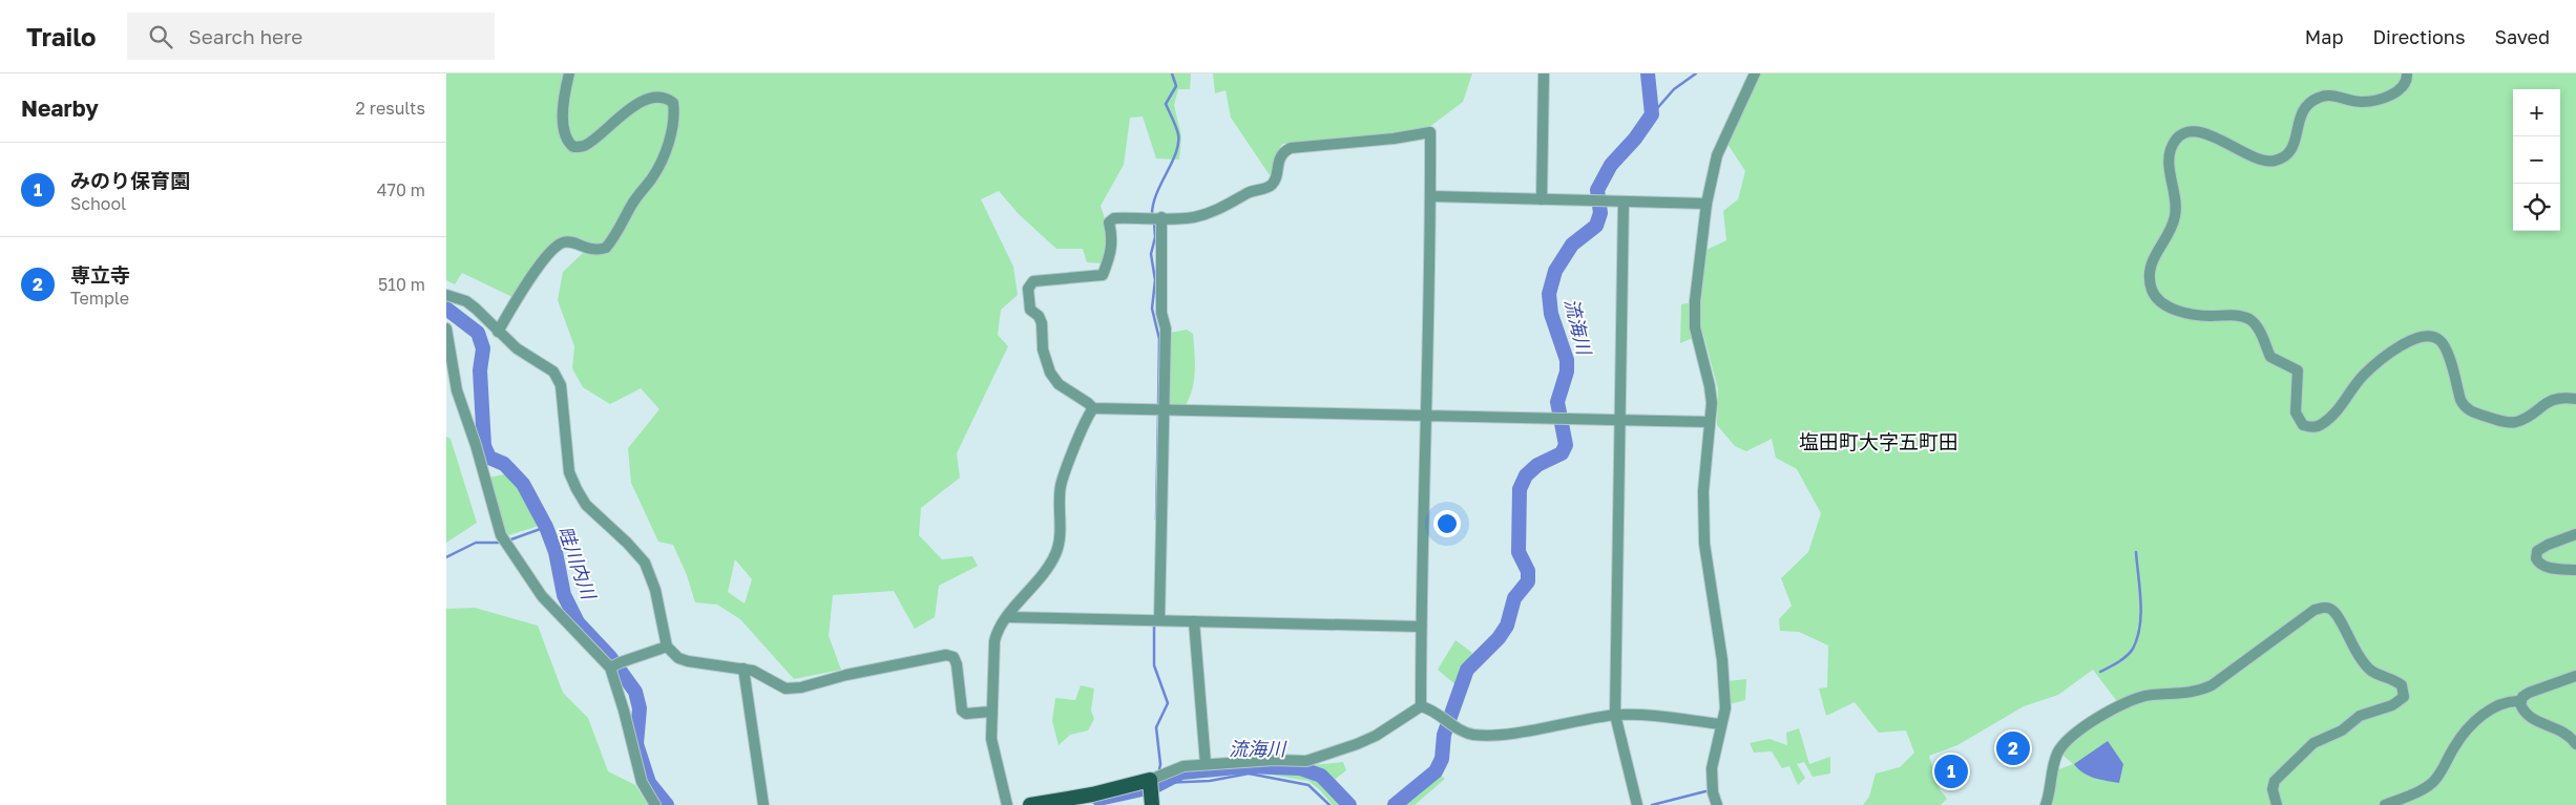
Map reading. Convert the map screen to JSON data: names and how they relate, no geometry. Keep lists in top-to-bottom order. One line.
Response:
{"districts":["塩田町大字五町田"],"water":["流海川","畦川内川"],"page":{"header":"Trailo","search":"Search here","nav":["Map","Directions","Saved"],"heading":["Nearby","2 results"],"map_buttons":["+","−"],"list":[{"mark":"1","name":"みのり保育園","note":"School","value":"470 m"},{"mark":"2","name":"専立寺","note":"Temple","value":"510 m"}],"pins":["2","1"]}}
